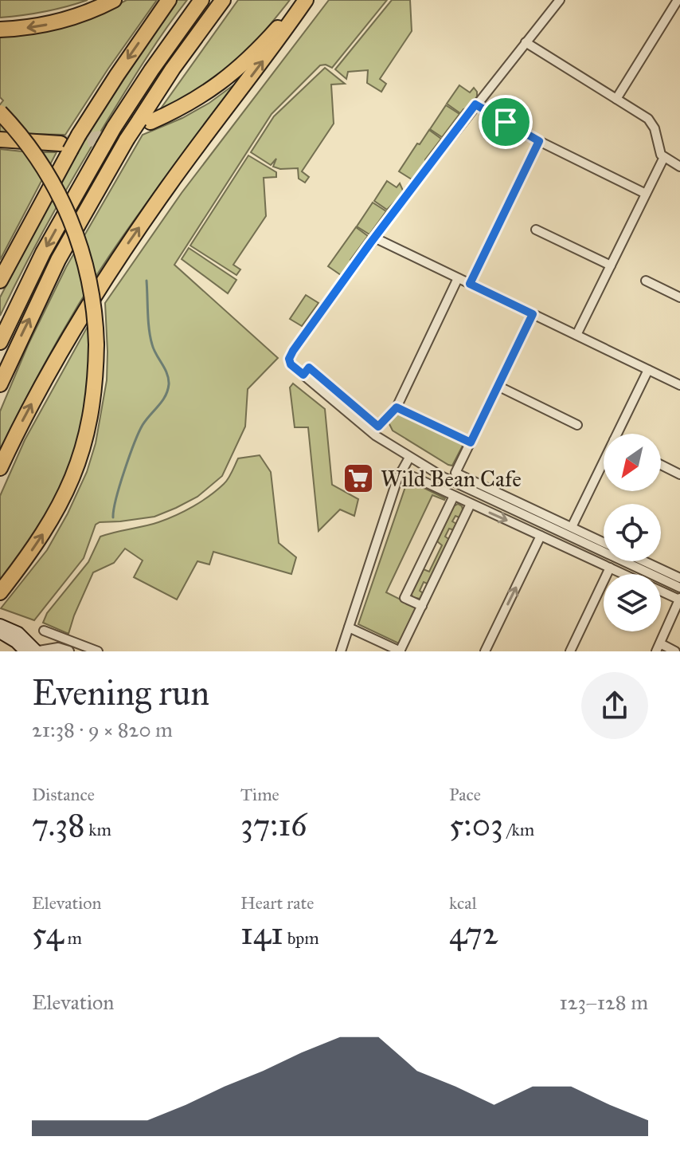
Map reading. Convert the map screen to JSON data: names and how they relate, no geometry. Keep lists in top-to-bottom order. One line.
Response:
{"places":{"supermarket":["Wild Bean Cafe"]},"north":"bottom left","page":{"heading":["Evening run","21:38 · 9 × 820 m"],"stats":[["Distance","7.38 km"],["Time","37:16"],["Pace","5:03 /km"],["Elevation","54 m"],["Heart rate","141 bpm"],["kcal","472"]],"chart":["Elevation","123–128 m"]}}
